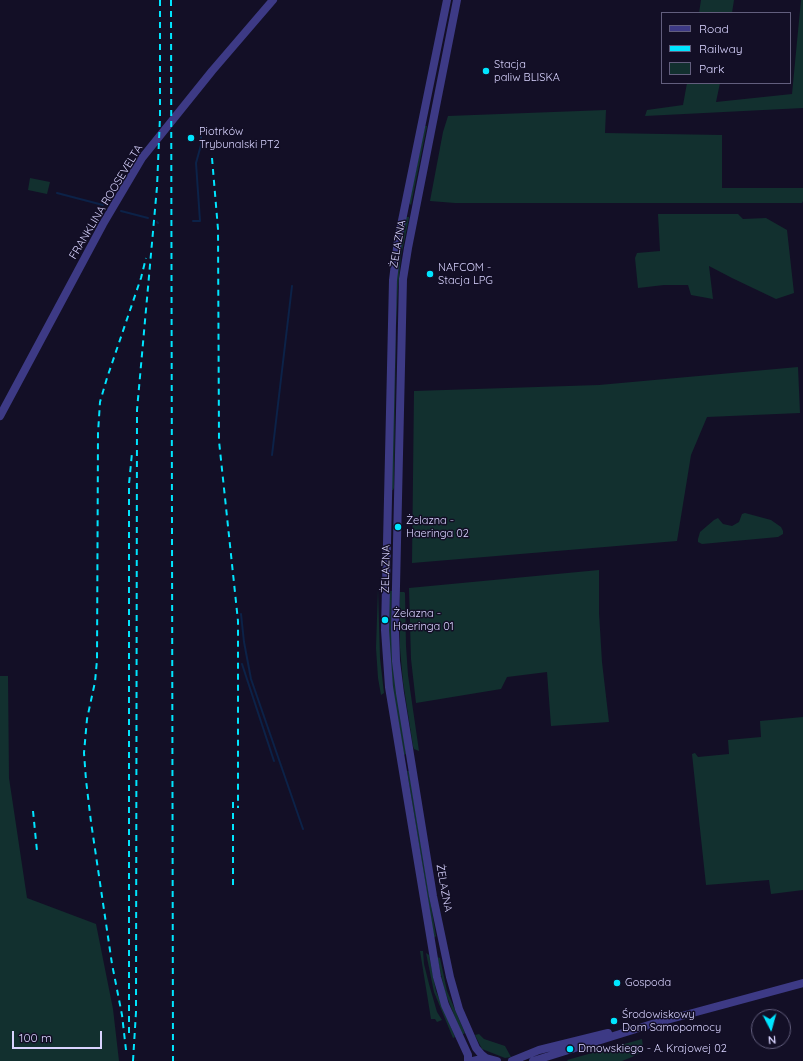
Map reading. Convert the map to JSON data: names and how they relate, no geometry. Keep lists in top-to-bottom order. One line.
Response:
{"streets":{"street":["FRANKLINA ROOSEVELTA","ŻELAZNA"]},"places":["Stacja paliw BLISKA","Piotrków Trybunalski PT2","NAFCOM - Stacja LPG","Żelazna - Haeringa 02","Żelazna - Haeringa 01","Gospoda","Środowiskowy Dom Samopomocy","Dmowskiego - A. Krajowej 02"],"legend":["Road","Railway","Park"],"scale_bar":"100 m","north":"bottom"}
